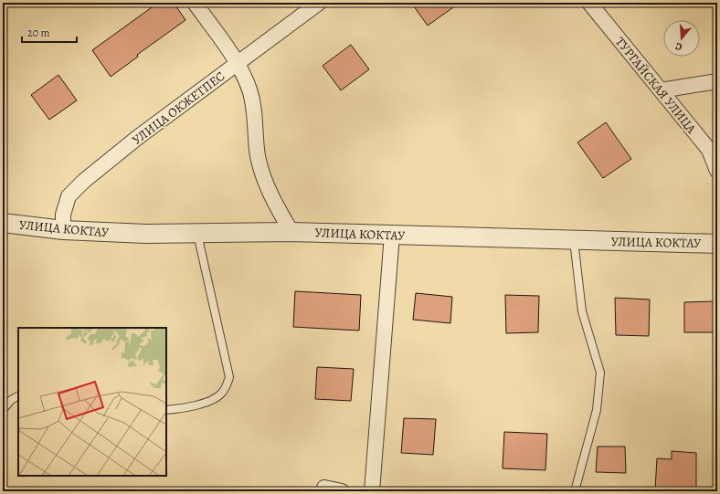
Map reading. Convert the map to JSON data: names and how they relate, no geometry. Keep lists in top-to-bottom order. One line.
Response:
{"streets":{"street":["ТУРГАЙСКАЯ УЛИЦА","УЛИЦА ОКЖЕТПЕС","УЛИЦА КОКТАУ"]},"crossings":[["УЛИЦА ОКЖЕТПЕС","УЛИЦА КОКТАУ"]],"scale_bar":"20 m","north":"bottom"}
